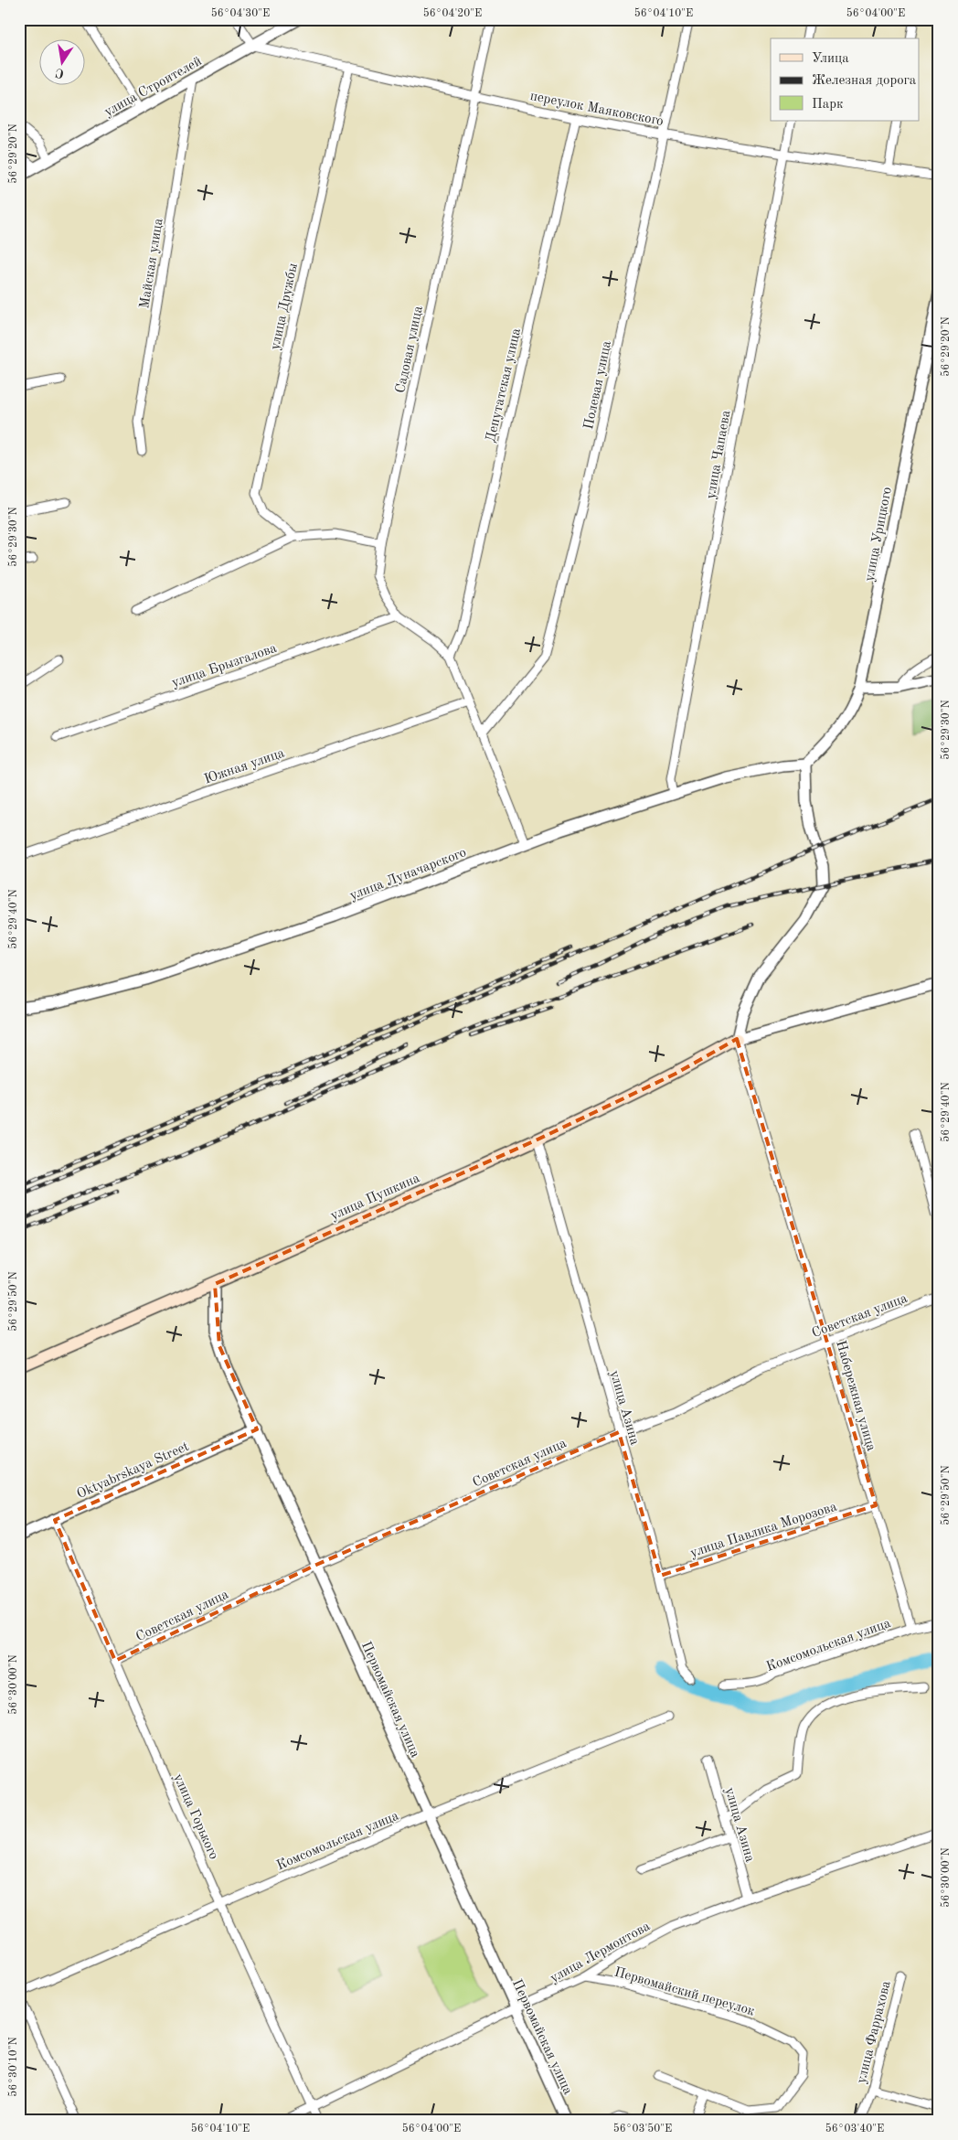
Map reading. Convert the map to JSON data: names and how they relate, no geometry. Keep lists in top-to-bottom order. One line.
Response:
{"streets":{"main road":["улица Пушкина"],"street":["улица Строителей","переулок Маяковского","Майская улица","улица Дружбы","Садовая улица","Депутатская улица","Полевая улица","улица Чапаева","улица Урицкого","улица Брызгалова","Южная улица","улица Луначарского","Советская улица","Набережная улица","улица Азина","Oktyabrskaya Street","улица Павлика Морозова","Комсомольская улица","Первомайская улица","улица Горького","улица Лермонтова","Первомайский переулок","улица Фаррахова"]},"crossings":[["улица Строителей","переулок Маяковского"],["улица Строителей","Майская улица"],["переулок Маяковского","улица Дружбы"],["переулок Маяковского","Садовая улица"],["переулок Маяковского","Депутатская улица"],["переулок Маяковского","Полевая улица"],["переулок Маяковского","улица Чапаева"],["Садовая улица","Депутатская улица"],["Садовая улица","улица Брызгалова"],["улица Чапаева","улица Луначарского"],["улица Урицкого","улица Луначарского"],["улица Пушкина","Набережная улица"],["улица Пушкина","улица Азина"],["улица Пушкина","Первомайская улица"],["Советская улица","Набережная улица"],["Советская улица","улица Азина"],["Советская улица","Первомайская улица"],["Советская улица","улица Горького"],["Набережная улица","улица Павлика Морозова"],["Набережная улица","Комсомольская улица"],["улица Азина","улица Павлика Морозова"],["улица Азина","улица Лермонтова"],["Oktyabrskaya Street","Первомайская улица"],["Oktyabrskaya Street","улица Горького"],["Комсомольская улица","Первомайская улица"],["Комсомольская улица","улица Горького"],["Первомайская улица","улица Лермонтова"],["улица Горького","улица Лермонтова"],["улица Лермонтова","Первомайский переулок"]],"legend":["Улица","Железная дорога","Парк"],"north":"bottom","coordinates":["56°04'30\"E","56°04'20\"E","56°04'10\"E","56°04'00\"E","56°29'20\"N","56°29'30\"N","56°29'40\"N","56°29'50\"N","56°30'00\"N","56°30'10\"N","56°03'50\"E","56°03'40\"E"]}
